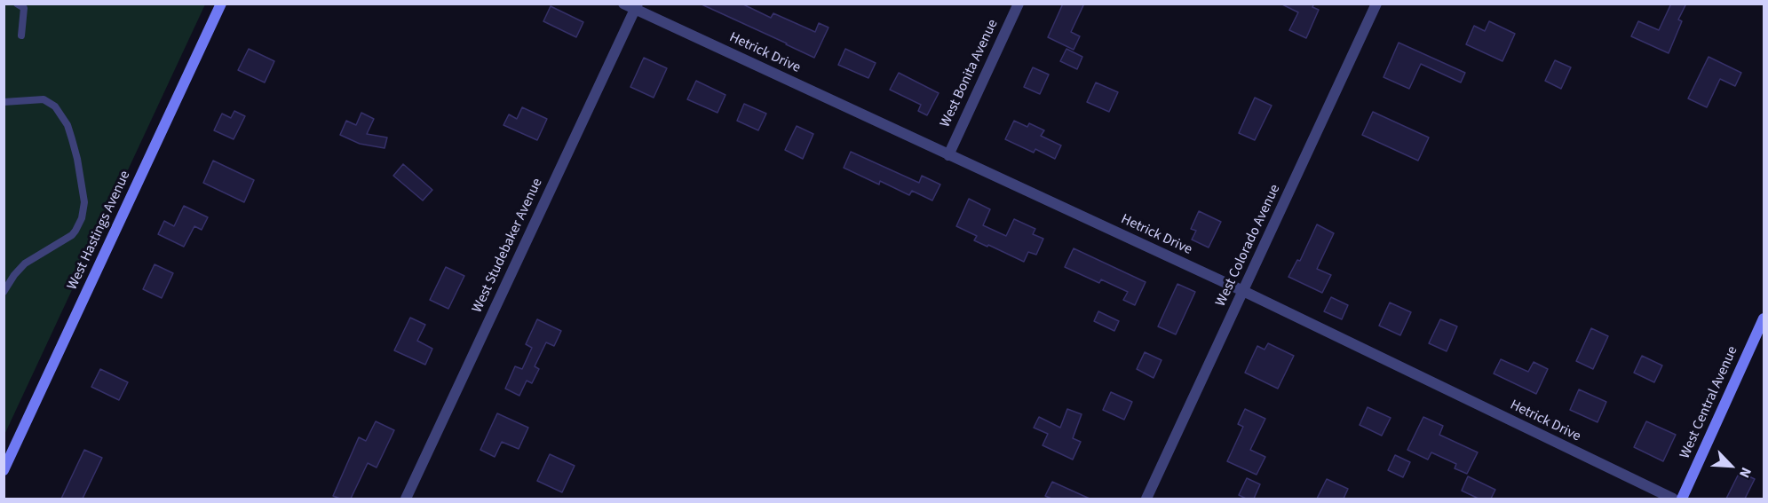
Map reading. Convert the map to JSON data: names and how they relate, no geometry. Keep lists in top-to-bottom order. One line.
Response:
{"streets":{"main road":["West Hastings Avenue","West Central Avenue"],"street":["Hetrick Drive","West Bonita Avenue","West Studebaker Avenue","West Colorado Avenue"]},"crossings":[["Hetrick Drive","West Bonita Avenue"],["Hetrick Drive","West Studebaker Avenue"],["Hetrick Drive","West Colorado Avenue"]],"north":"bottom right"}
